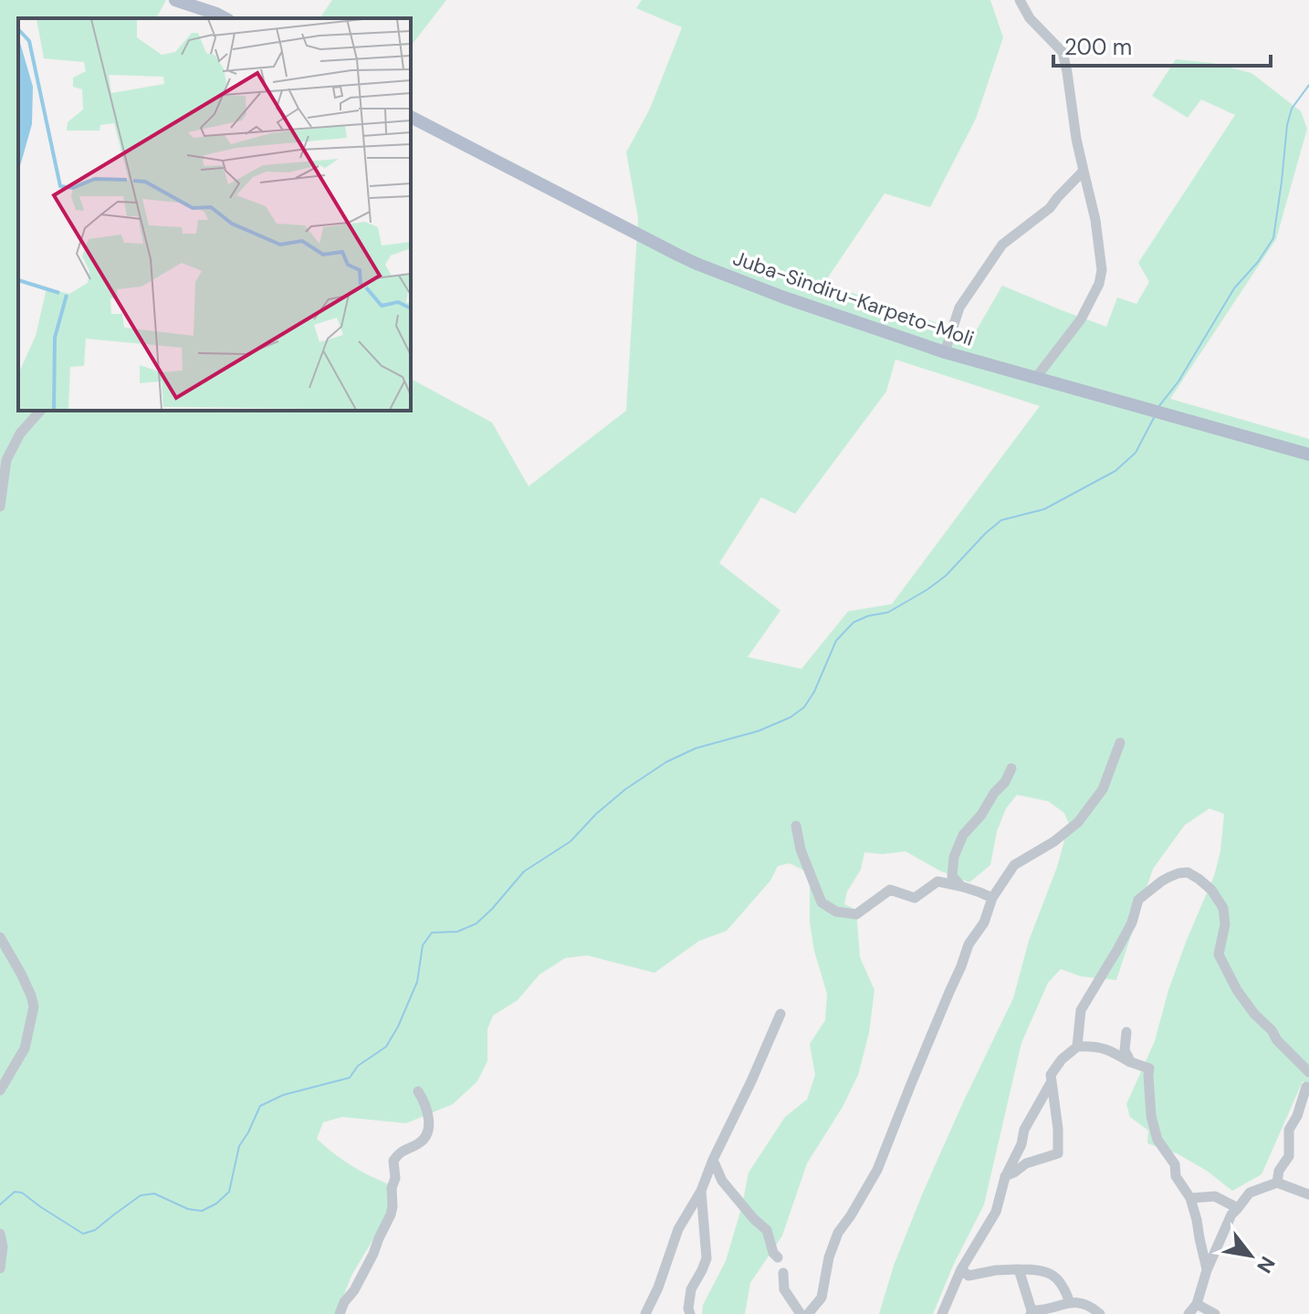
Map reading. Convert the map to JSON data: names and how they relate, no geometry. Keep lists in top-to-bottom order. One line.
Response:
{"streets":{"main road":["Juba-Sindiru-Karpeto-Moli"]},"scale_bar":"200 m","north":"bottom right"}
